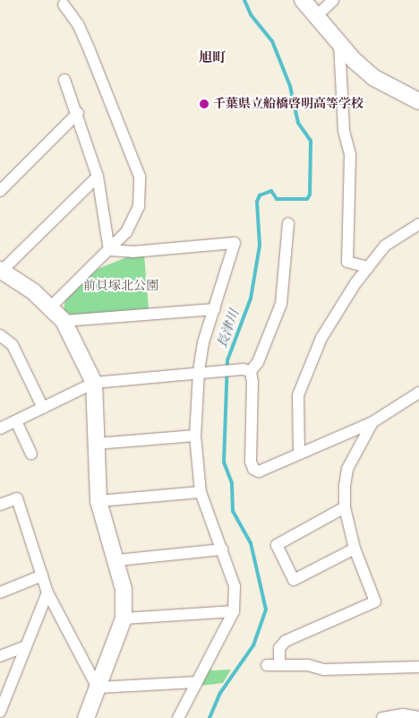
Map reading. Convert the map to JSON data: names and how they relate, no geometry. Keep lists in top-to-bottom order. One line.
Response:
{"districts":["旭町"],"water":["長津川"],"parks":["前貝塚北公園"],"places":["千葉県立船橋啓明高等学校"]}
